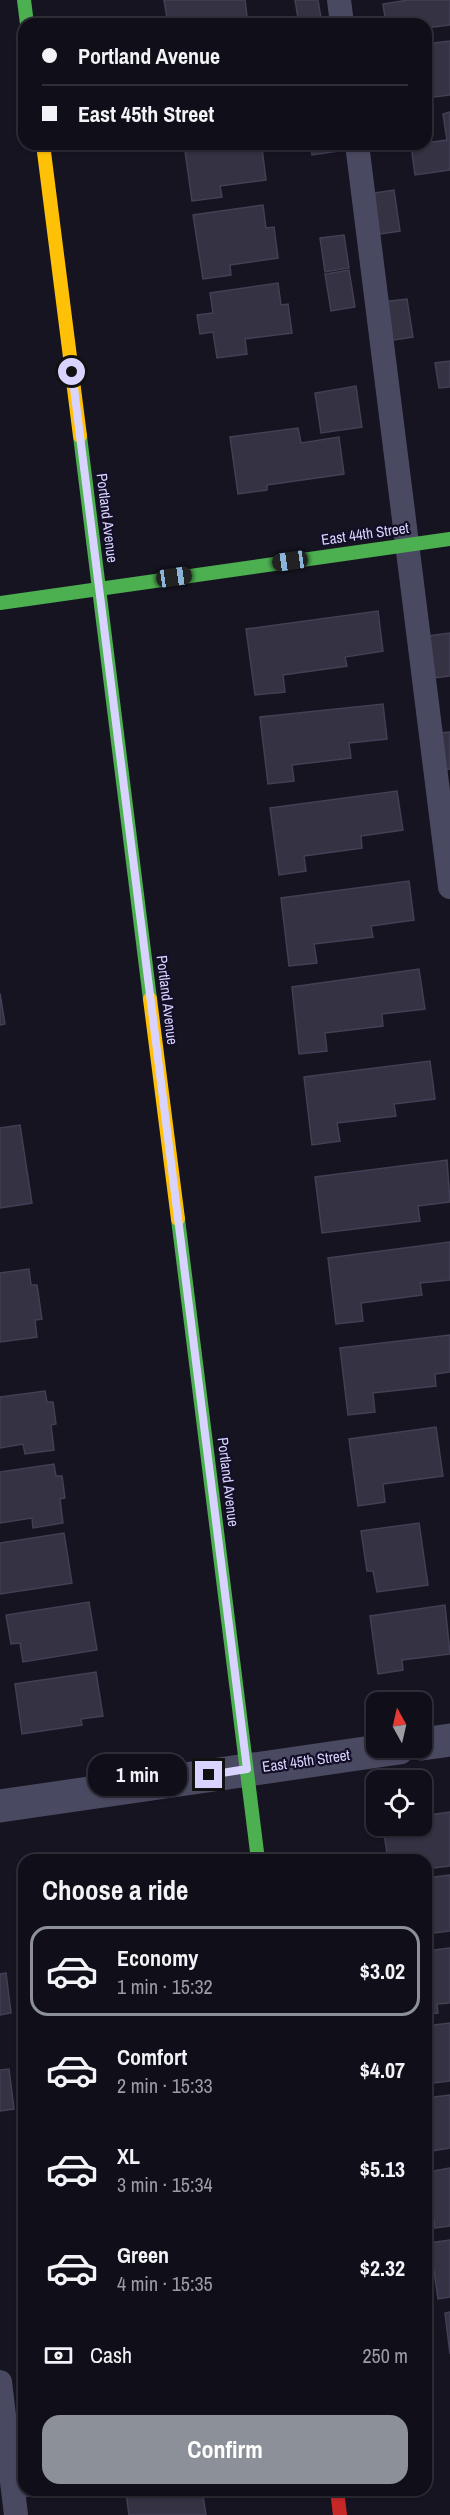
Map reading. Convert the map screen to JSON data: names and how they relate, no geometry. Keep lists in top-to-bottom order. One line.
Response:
{"streets":{"street":["Portland Avenue","East 44th Street","East 45th Street"]},"crossings":[["Portland Avenue","East 44th Street"],["Portland Avenue","East 45th Street"]],"north":"top","page":{"banner":["Portland Avenue","East 45th Street"],"bubble":"1 min","heading":"Choose a ride","list":[{"name":"Economy","note":"1 min · 15:32","value":"$3.02"},{"name":"Comfort","note":"2 min · 15:33","value":"$4.07"},{"name":"XL","note":"3 min · 15:34","value":"$5.13"},{"name":"Green","note":"4 min · 15:35","value":"$2.32"}],"pay":["Cash","250 m"],"buttons":"Confirm"}}
